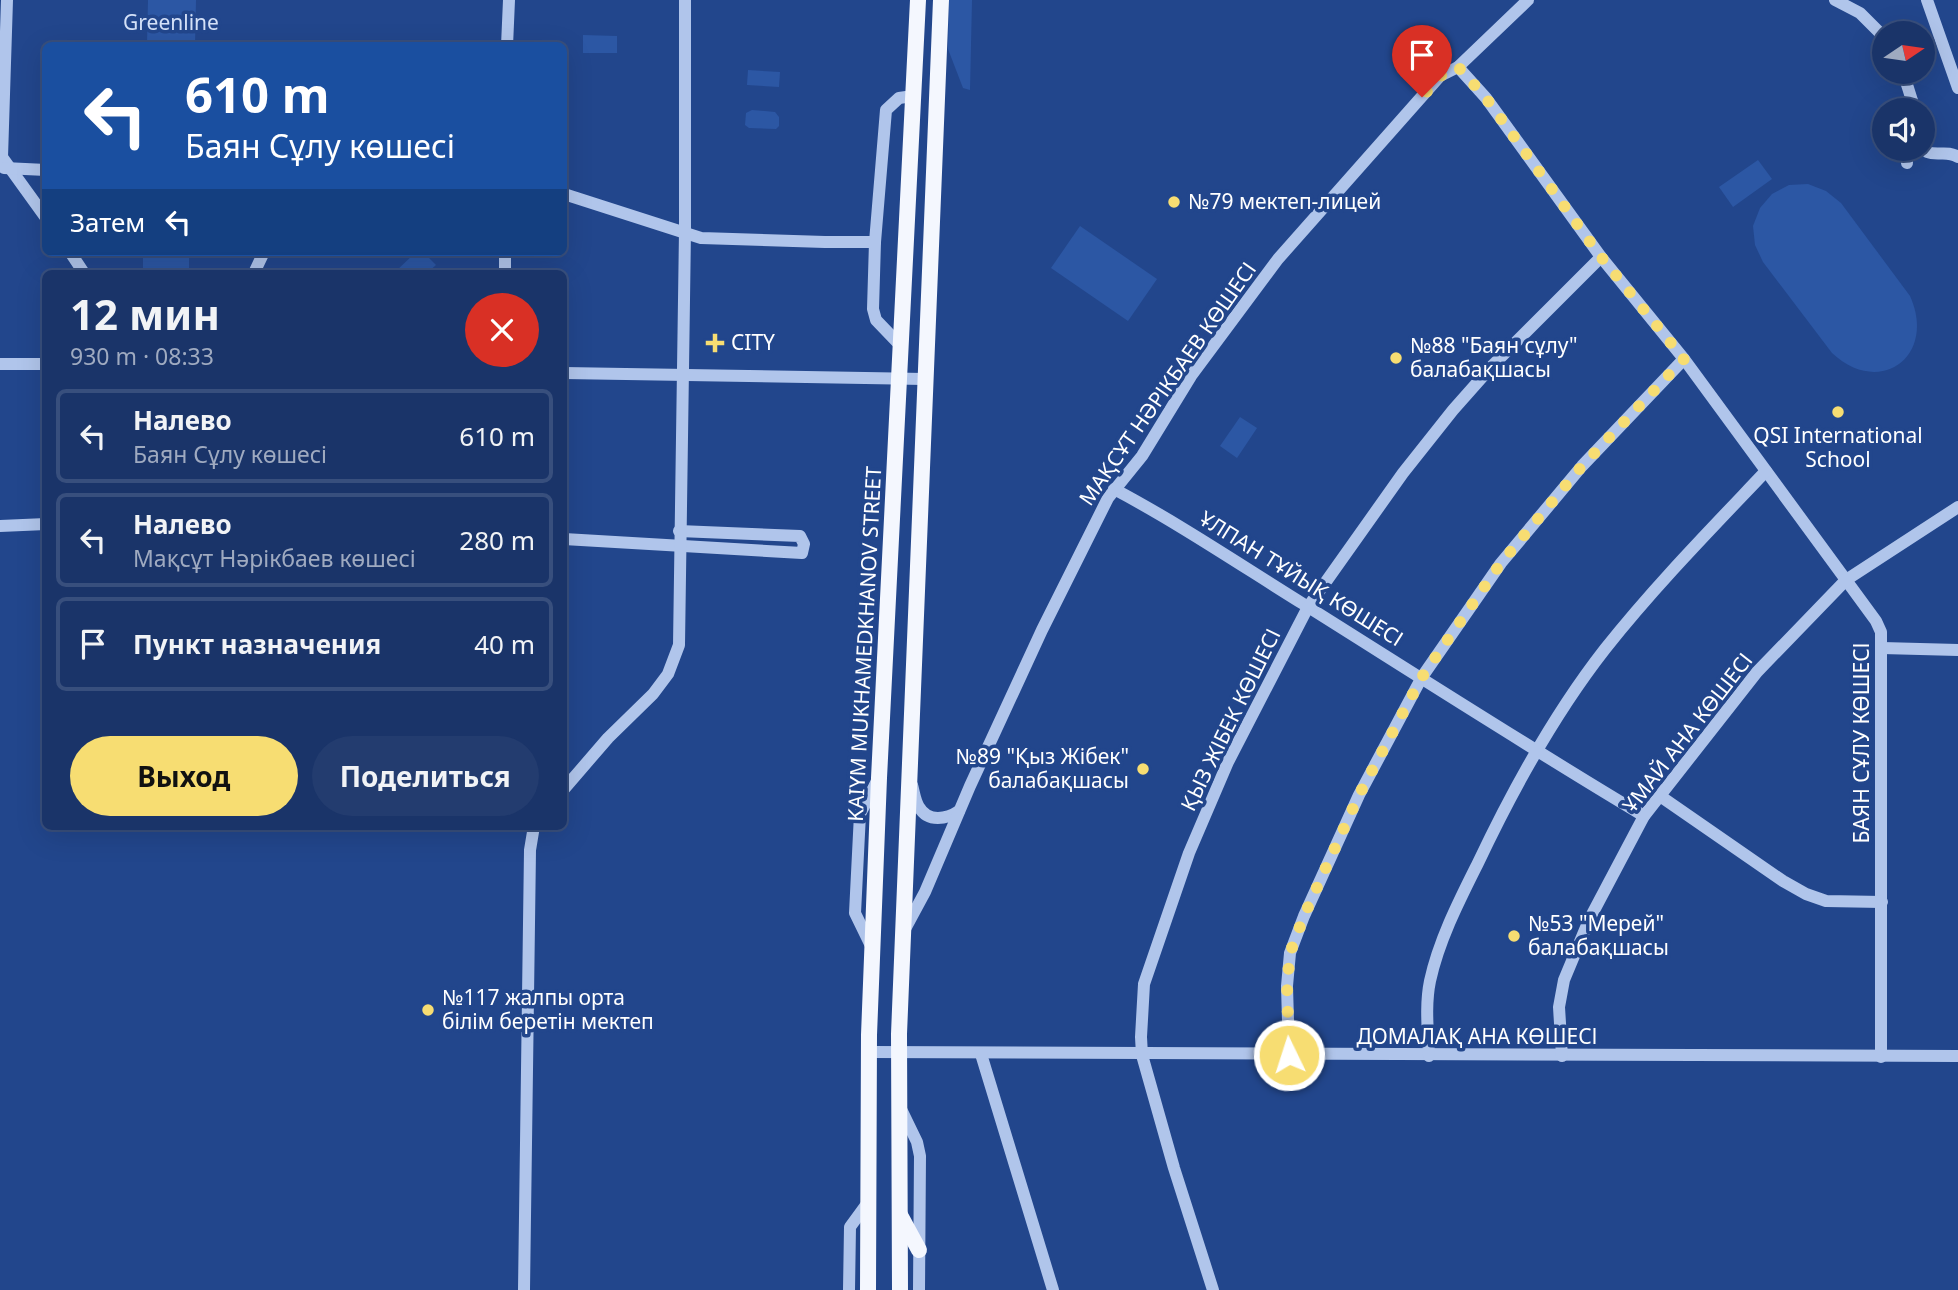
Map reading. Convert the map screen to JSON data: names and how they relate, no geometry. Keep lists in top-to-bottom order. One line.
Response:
{"streets":{"main road":["KAIYM MUKHAMEDKHANOV STREET"],"street":["МАҚСҰТ НӘРІКБАЕВ КӨШЕСІ","ҰЛПАН ТҰЙЫҚ КӨШЕСІ","ҚЫЗ ЖІБЕК КӨШЕСІ","ҰМАЙ АНА КӨШЕСІ","БАЯН СҰЛУ КӨШЕСІ","ДОМАЛАҚ АНА КӨШЕСІ"]},"crossings":[["МАҚСҰТ НӘРІКБАЕВ КӨШЕСІ","ҰЛПАН ТҰЙЫҚ КӨШЕСІ"],["МАҚСҰТ НӘРІКБАЕВ КӨШЕСІ","БАЯН СҰЛУ КӨШЕСІ"],["ҰЛПАН ТҰЙЫҚ КӨШЕСІ","ҚЫЗ ЖІБЕК КӨШЕСІ"],["ҰЛПАН ТҰЙЫҚ КӨШЕСІ","ҰМАЙ АНА КӨШЕСІ"],["KAIYM MUKHAMEDKHANOV STREET","ДОМАЛАҚ АНА КӨШЕСІ"],["ҚЫЗ ЖІБЕК КӨШЕСІ","БАЯН СҰЛУ КӨШЕСІ"],["ҚЫЗ ЖІБЕК КӨШЕСІ","ДОМАЛАҚ АНА КӨШЕСІ"],["ҰМАЙ АНА КӨШЕСІ","БАЯН СҰЛУ КӨШЕСІ"],["ҰМАЙ АНА КӨШЕСІ","ДОМАЛАҚ АНА КӨШЕСІ"],["БАЯН СҰЛУ КӨШЕСІ","ДОМАЛАҚ АНА КӨШЕСІ"]],"parks":["Greenline"],"places":{"other":["№79 мектеп-лицей","№88 \"Баян сұлу\" балабақшасы","QSI International School","№89 \"Қыз Жібек\" балабақшасы","№53 \"Мерей\" балабақшасы","№117 жалпы орта білім беретін мектеп"],"health":["CITY"]},"north":"right","page":{"turn":["610 m","Баян Сұлу көшесі"],"then":"Затем","heading":["12 мин","930 m · 08:33"],"list":[{"name":"Налево","note":"Баян Сұлу көшесі","value":"610 m"},{"name":"Налево","note":"Мақсұт Нәрікбаев көшесі","value":"280 m"},{"name":"Пункт назначения","value":"40 m"}],"buttons":["Выход","Поделиться"]}}
